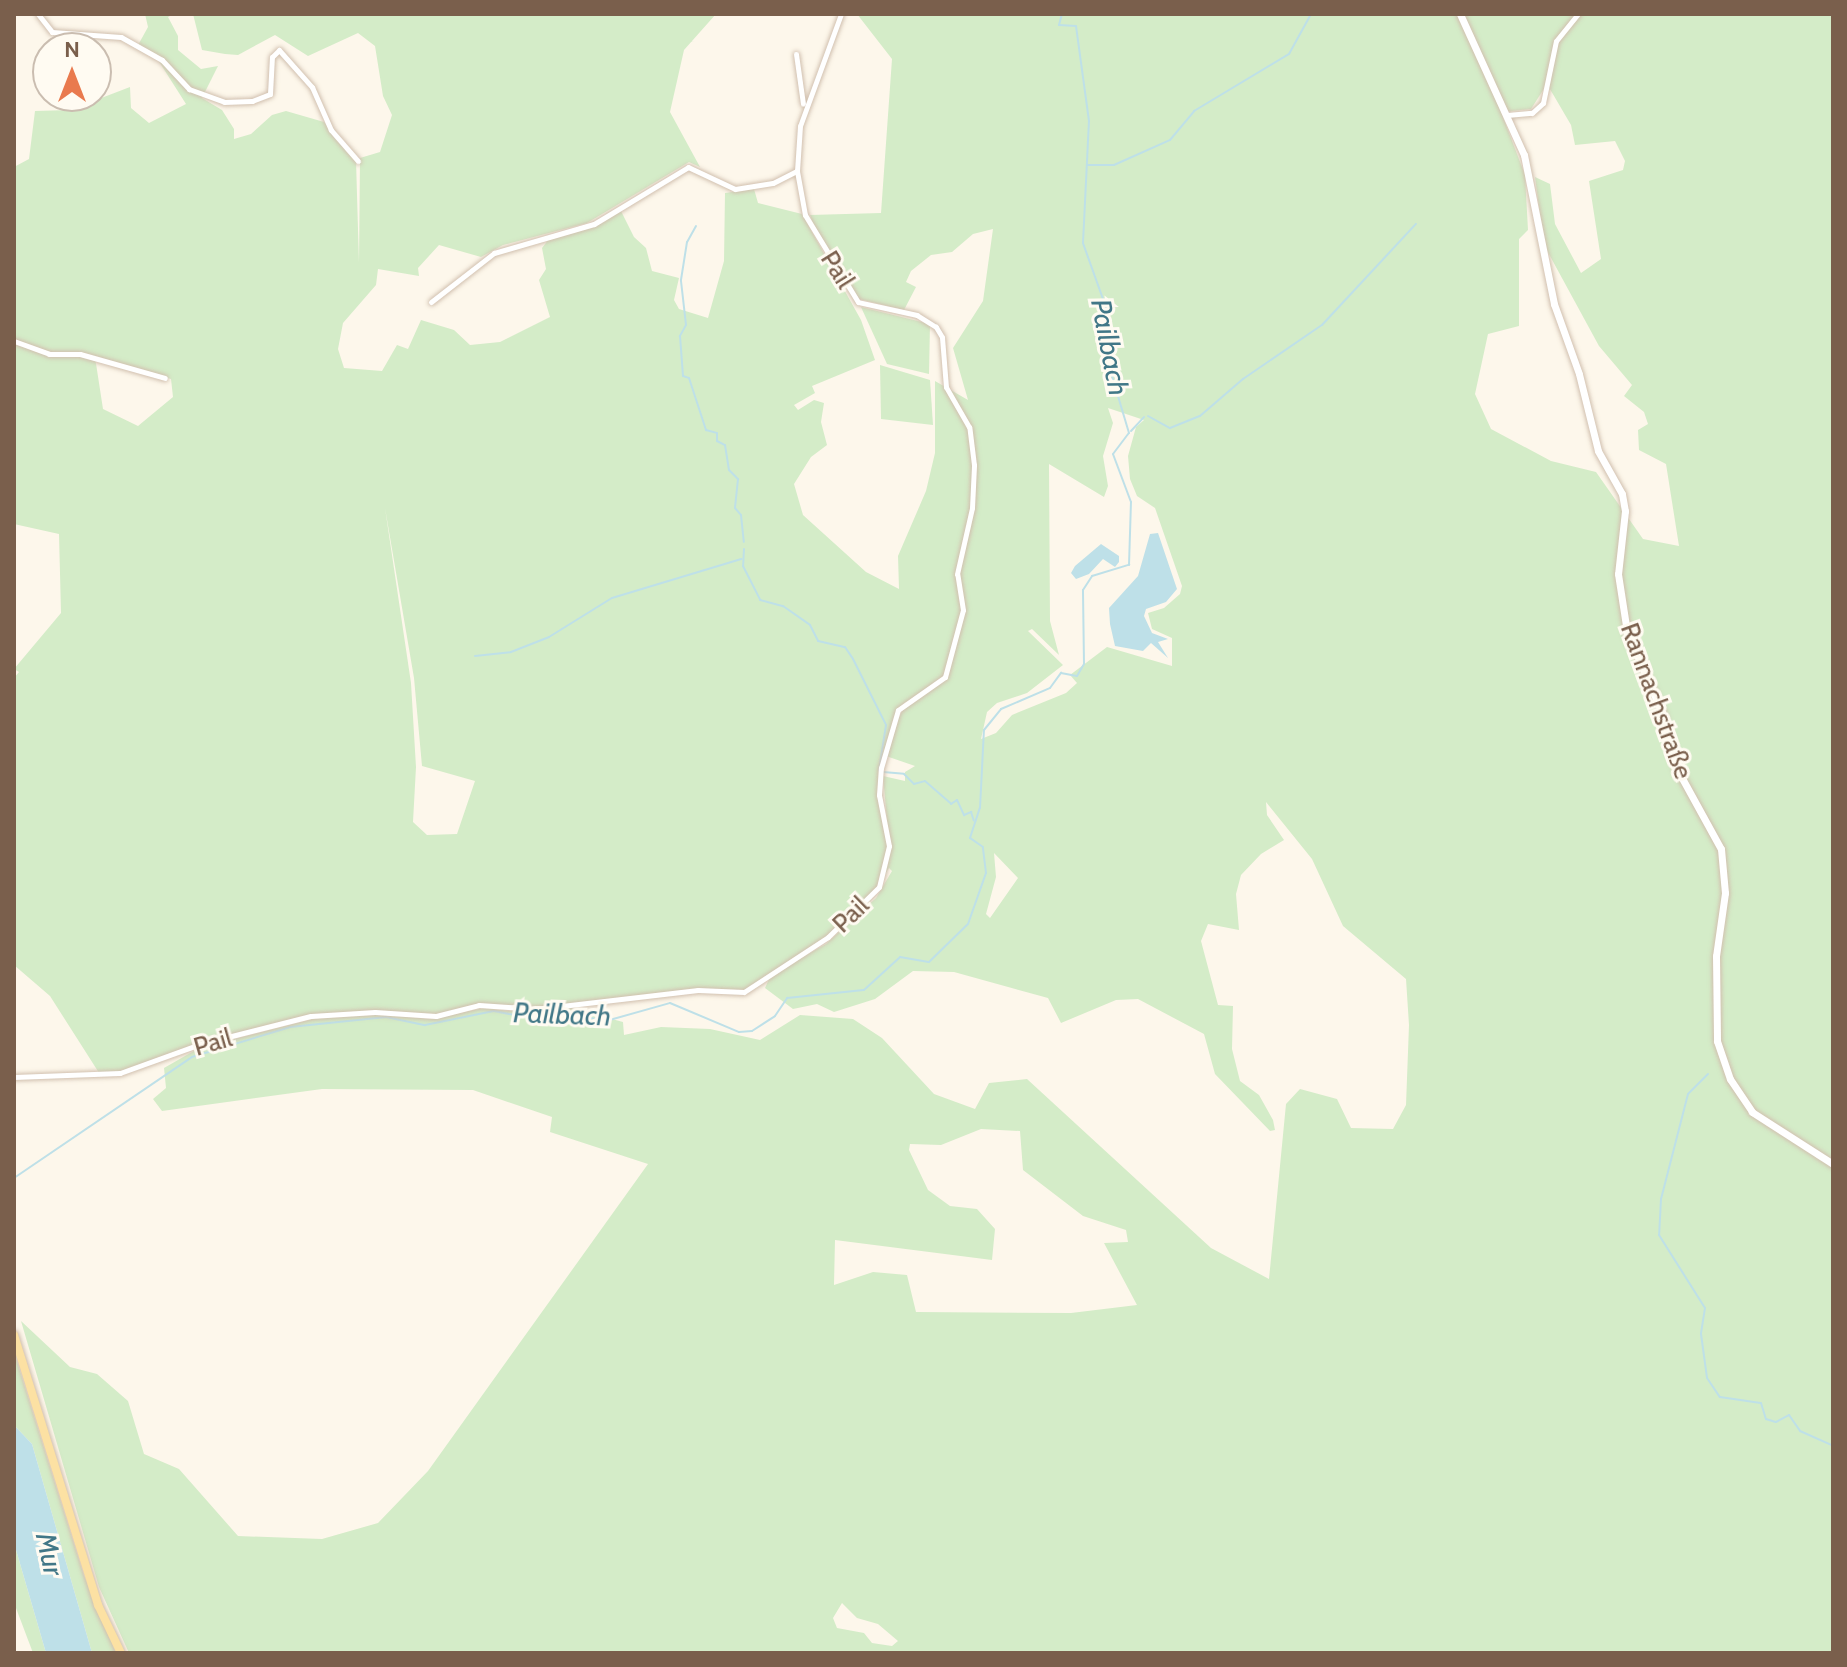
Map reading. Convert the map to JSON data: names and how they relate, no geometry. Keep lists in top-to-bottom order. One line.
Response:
{"streets":{"street":["Pail","Rannachstraße"]},"water":["Pailbach","Mur"],"north":"top"}
